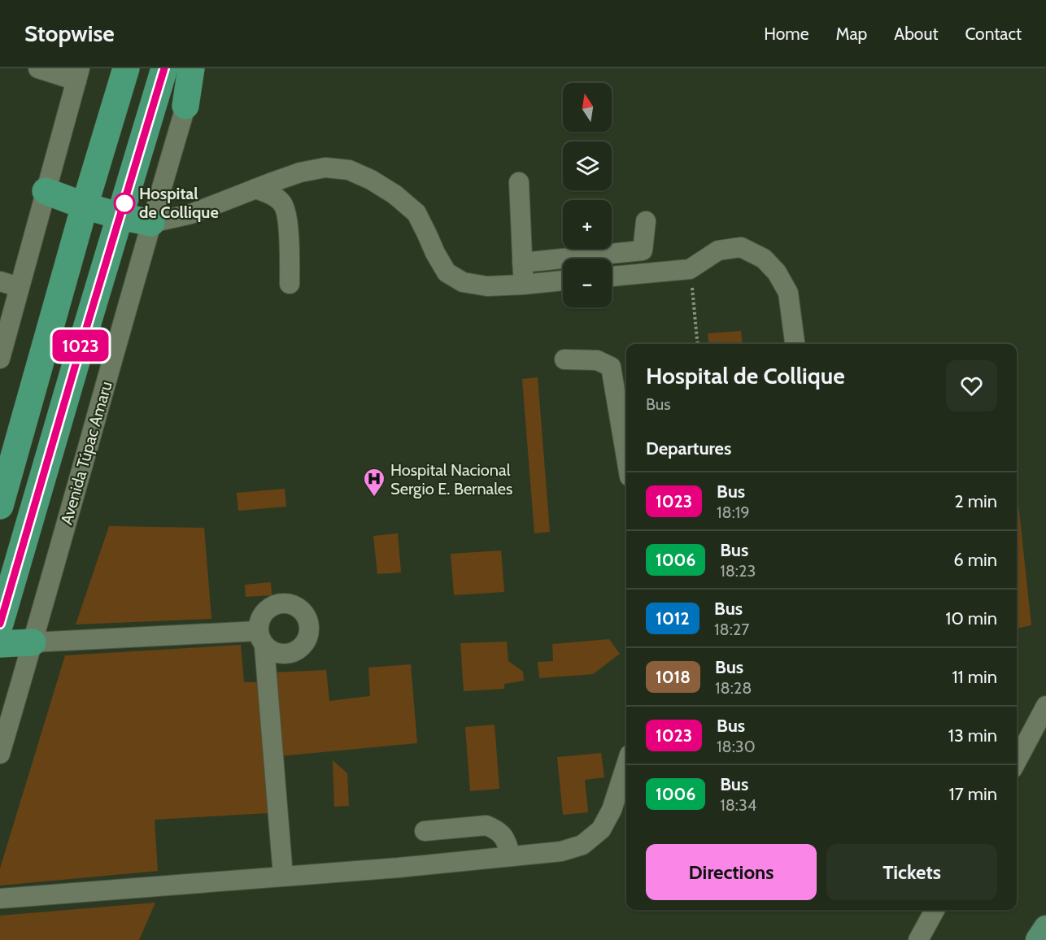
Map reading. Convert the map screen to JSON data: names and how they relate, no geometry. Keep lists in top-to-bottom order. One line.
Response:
{"streets":{"street":["Avenida Túpac Amaru"]},"places":{"other":["Hospital de Collique"],"hospital":["Hospital Nacional Sergio E. Bernales"]},"lines":["bus line 1023"],"north":"top","page":{"header":"Stopwise","nav":["Home","Map","About","Contact"],"on_map":"1023","map_buttons":["+","−"],"heading":[["Hospital de Collique","Bus"],"Departures"],"list":[{"mark":"1023","name":"Bus","note":"18:19","value":"2 min"},{"mark":"1006","name":"Bus","note":"18:23","value":"6 min"},{"mark":"1012","name":"Bus","note":"18:27","value":"10 min"},{"mark":"1018","name":"Bus","note":"18:28","value":"11 min"},{"mark":"1023","name":"Bus","note":"18:30","value":"13 min"},{"mark":"1006","name":"Bus","note":"18:34","value":"17 min"}],"buttons":["Directions","Tickets"]}}
